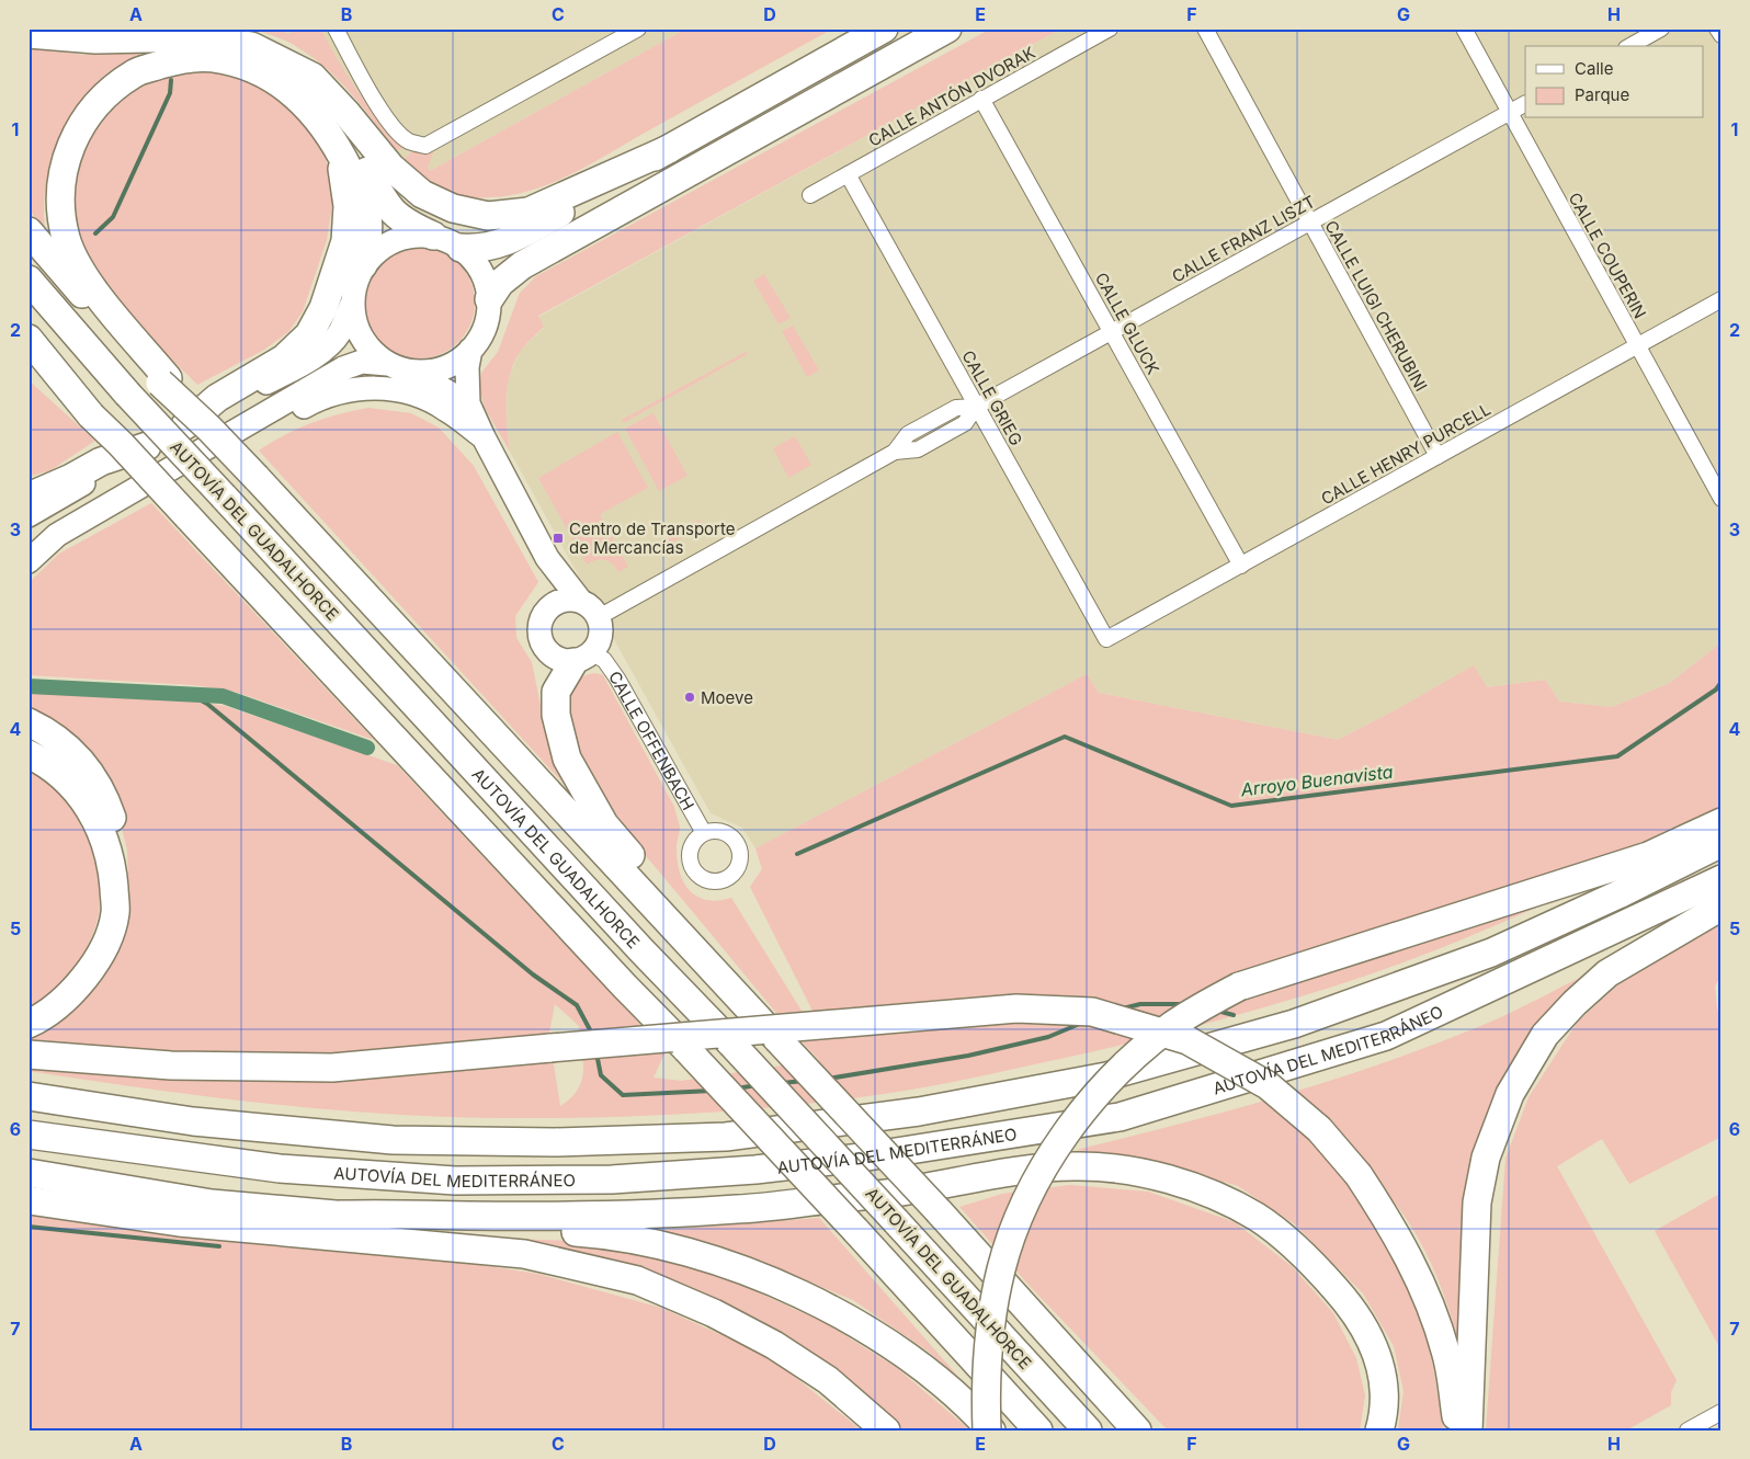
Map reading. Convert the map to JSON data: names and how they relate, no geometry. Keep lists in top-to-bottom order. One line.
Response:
{"streets":{"highway":["AUTOVÍA DEL GUADALHORCE","AUTOVÍA DEL MEDITERRÁNEO"],"street":["CALLE ANTÓN DVORAK","CALLE FRANZ LISZT","CALLE COUPERIN","CALLE LUIGI CHERUBINI","CALLE GLUCK","CALLE GRIEG","CALLE HENRY PURCELL","CALLE OFFENBACH"]},"crossings":[["CALLE ANTÓN DVORAK","CALLE GLUCK"],["CALLE ANTÓN DVORAK","CALLE GRIEG"],["CALLE FRANZ LISZT","CALLE COUPERIN"],["CALLE FRANZ LISZT","CALLE LUIGI CHERUBINI"],["CALLE FRANZ LISZT","CALLE GLUCK"],["CALLE FRANZ LISZT","CALLE GRIEG"],["CALLE FRANZ LISZT","CALLE OFFENBACH"],["CALLE COUPERIN","CALLE HENRY PURCELL"],["CALLE LUIGI CHERUBINI","CALLE HENRY PURCELL"],["CALLE GLUCK","CALLE HENRY PURCELL"],["CALLE GRIEG","CALLE HENRY PURCELL"]],"water":["Arroyo Buenavista"],"places":{"transit":["Centro de Transporte de Mercancías"],"other":["Moeve"]},"legend":["Calle","Parque"],"grid":{"columns":["A","B","C","D","E","F","G","H"],"rows":["1","2","3","4","5","6","7"]}}
